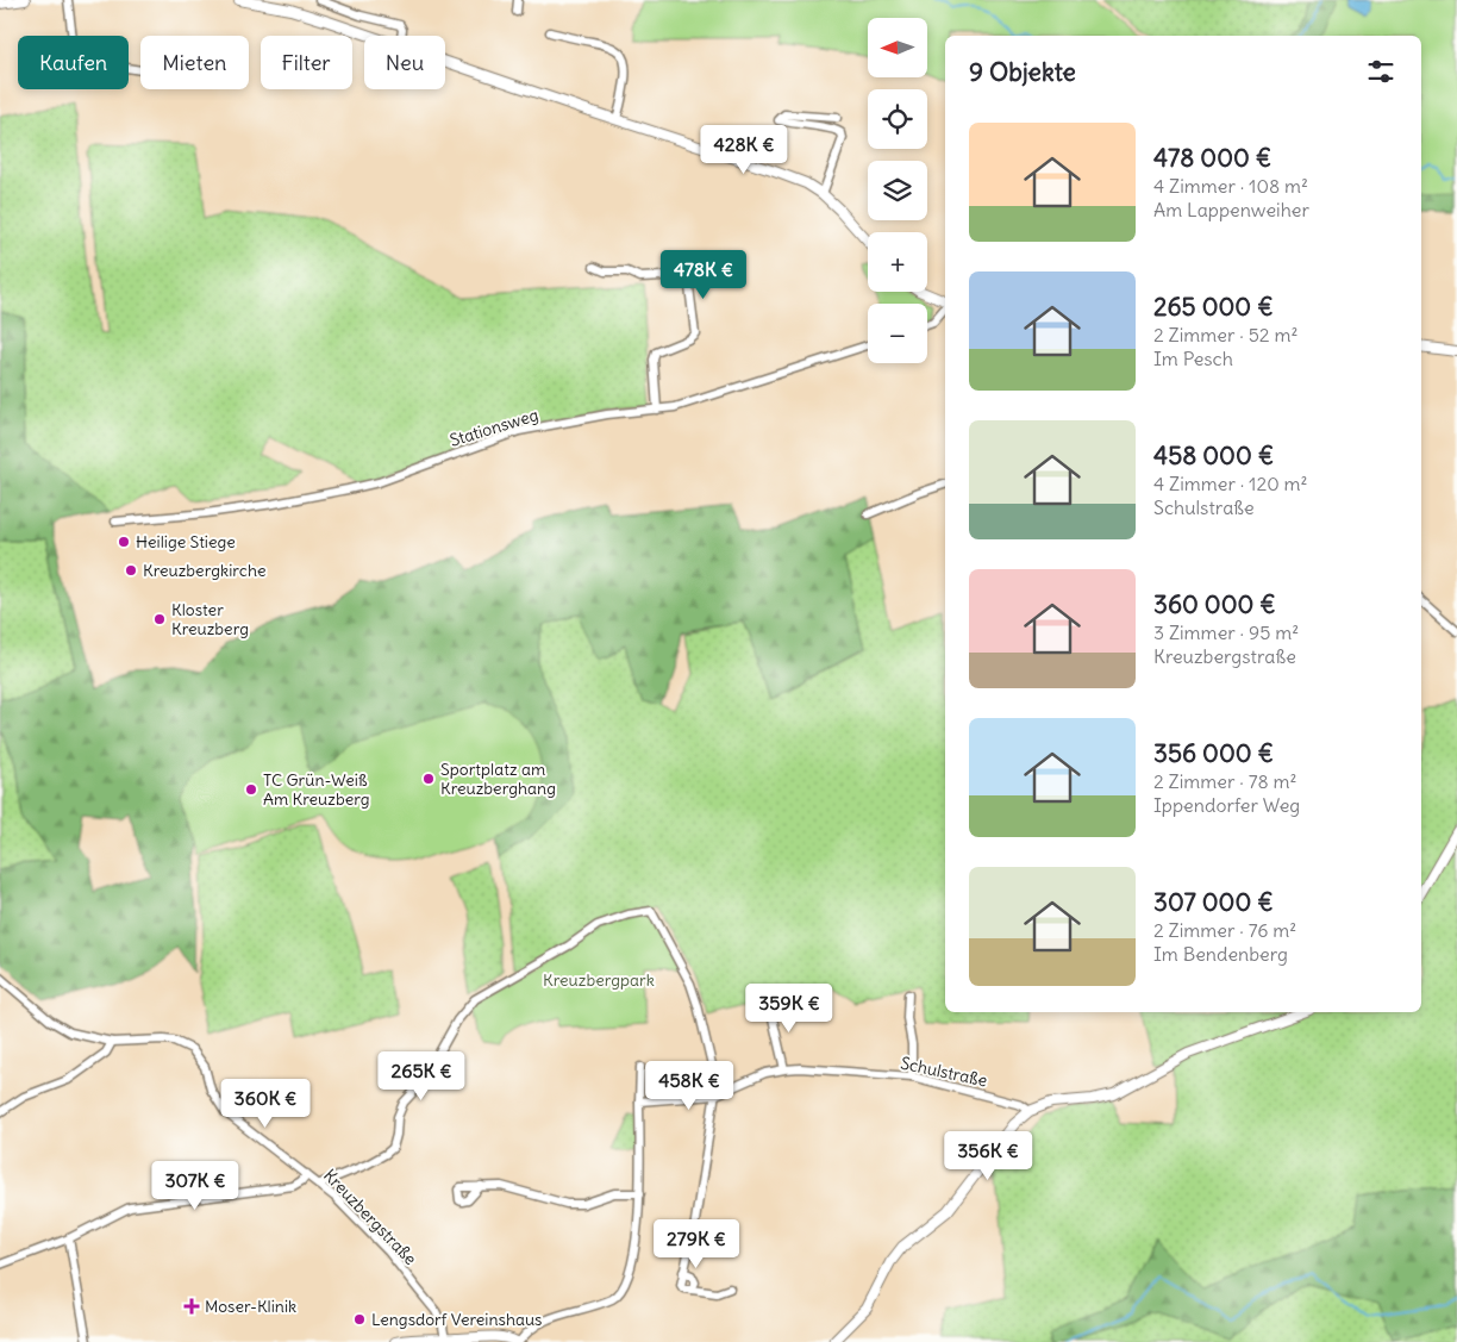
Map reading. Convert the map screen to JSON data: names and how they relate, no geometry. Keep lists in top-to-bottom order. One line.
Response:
{"streets":{"street":["Stationsweg","Schulstraße","Kreuzbergstraße"]},"parks":["Kreuzbergpark"],"places":{"other":["Heilige Stiege","Kreuzbergkirche","Kloster Kreuzberg","Sportplatz am Kreuzberghang","TC Grün-Weiß Am Kreuzberg","Lengsdorf Vereinshaus"],"health":["Moser-Klinik"]},"north":"left","page":{"map_buttons":["+","−"],"chip":["Kaufen","Mieten","Filter","Neu"],"heading":"9 Objekte","list":[{"name":"478 000 €","note":"4 Zimmer · 108 m² · Am Lappenweiher"},{"name":"265 000 €","note":"2 Zimmer · 52 m² · Im Pesch"},{"name":"458 000 €","note":"4 Zimmer · 120 m² · Schulstraße"},{"name":"360 000 €","note":"3 Zimmer · 95 m² · Kreuzbergstraße"},{"name":"356 000 €","note":"2 Zimmer · 78 m² · Ippendorfer Weg"},{"name":"307 000 €","note":"2 Zimmer · 76 m² · Im Bendenberg"}],"price":["428K €","478K €","359K €","265K €","458K €","360K €","356K €","307K €","279K €"]}}
